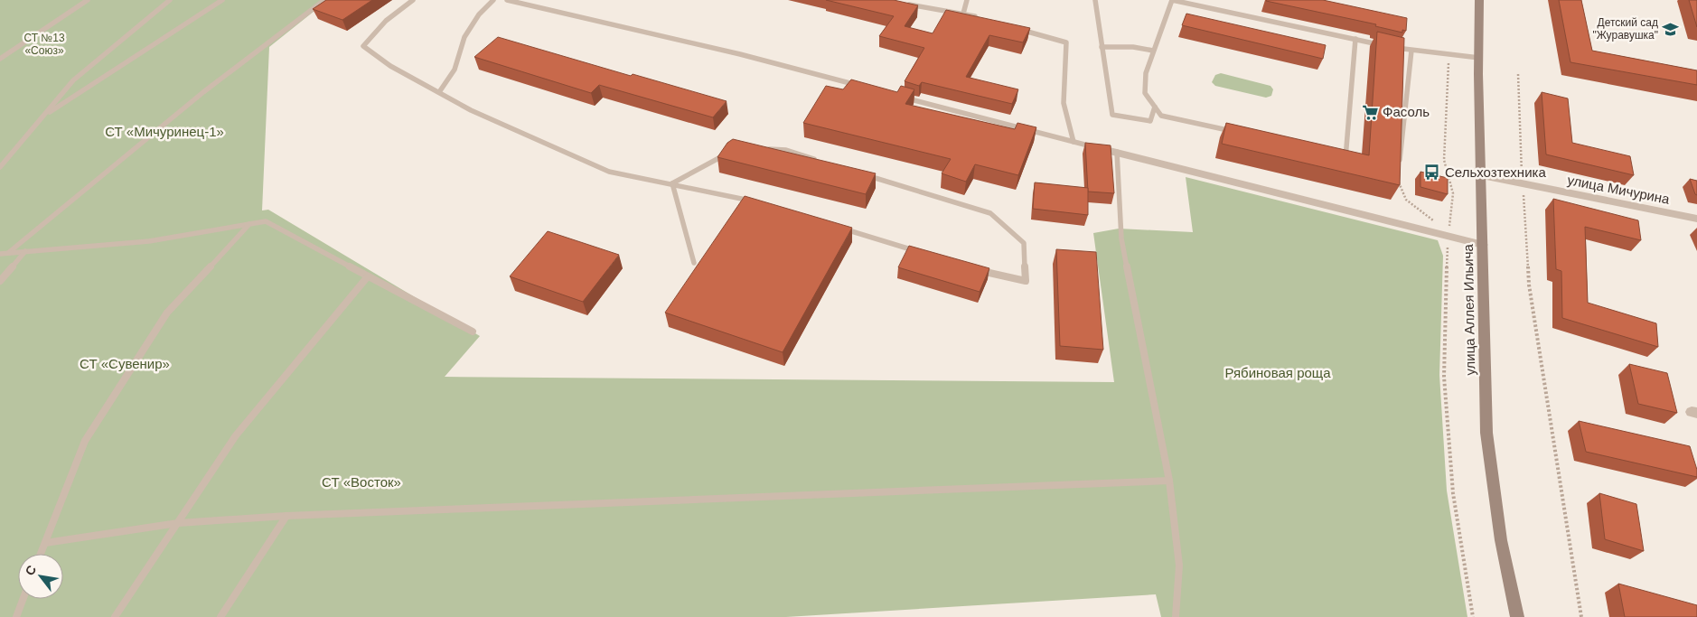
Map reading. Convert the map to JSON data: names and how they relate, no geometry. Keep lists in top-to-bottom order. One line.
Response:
{"streets":{"main road":["улица Аллея Ильича"],"street":["улица Мичурина"]},"crossings":[["улица Мичурина","улица Аллея Ильича"]],"parks":["СТ №13 «Союз»","СТ «Мичуринец-1»","СТ «Сувенир»","Рябиновая роща","СТ «Восток»"],"places":{"school or university":["Детский сад \"Журавушка\""],"supermarket":["Фасоль"],"bus stop":["Сельхозтехника"]},"north":"top left"}
